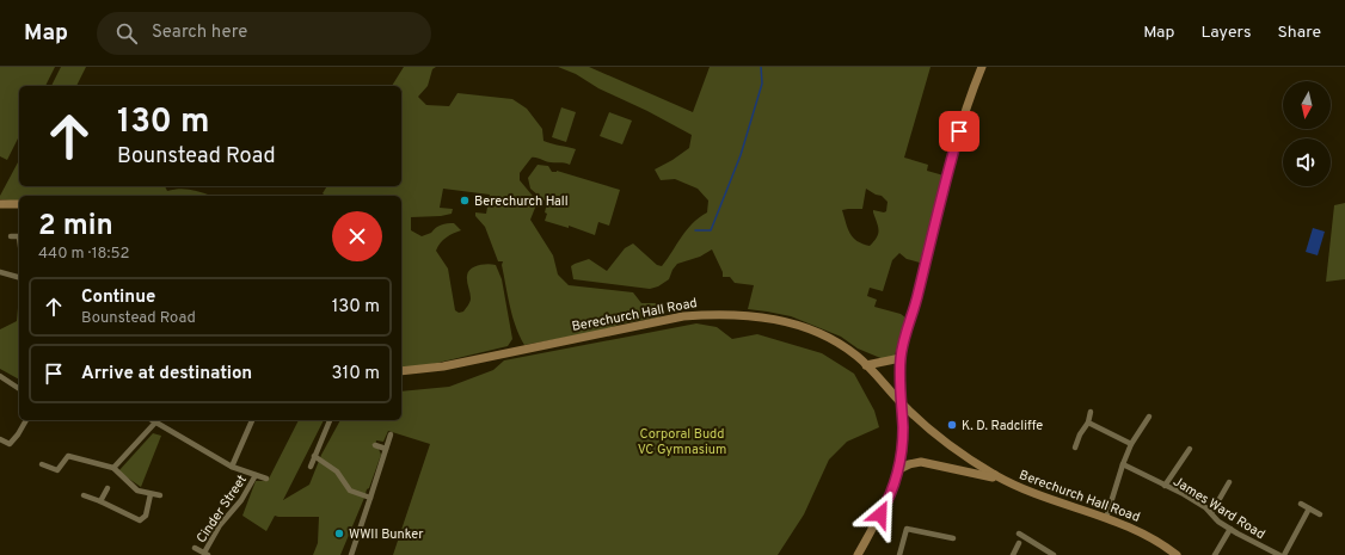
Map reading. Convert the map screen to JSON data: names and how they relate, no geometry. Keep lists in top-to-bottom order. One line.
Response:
{"streets":{"street":["Berechurch Hall Road","James Ward Road","Cinder Street"]},"parks":["Corporal Budd VC Gymnasium"],"places":["Berechurch Hall","K. D. Radcliffe","WWII Bunker"],"north":"bottom","page":{"header":"Map","search":"Search here","nav":["Map","Layers","Share"],"turn":["130 m","Bounstead Road"],"heading":["2 min","440 m · 18:52"],"list":[{"name":"Continue","note":"Bounstead Road","value":"130 m"},{"name":"Arrive at destination","value":"310 m"}]}}
